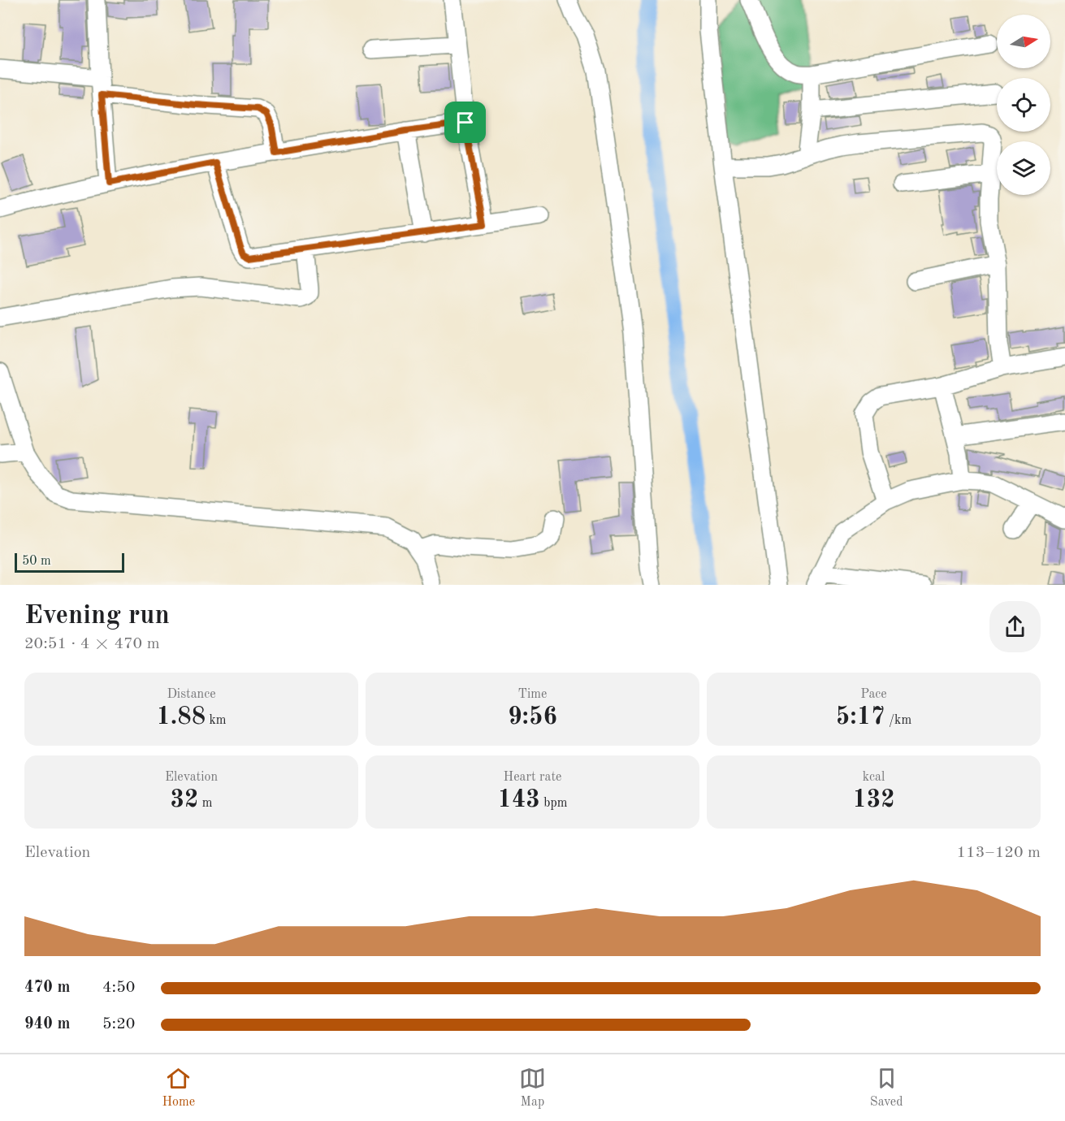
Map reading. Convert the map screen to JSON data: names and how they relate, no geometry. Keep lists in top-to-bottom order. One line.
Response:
{"scale_bar":"50 m","north":"right","page":{"scale":"50 m","heading":["Evening run","20:51 · 4 × 470 m"],"stats":[["Distance","1.88 km"],["Time","9:56"],["Pace","5:17 /km"],["Elevation","32 m"],["Heart rate","143 bpm"],["kcal","132"]],"chart":["Elevation","113–120 m"],"list":[{"name":"470 m","note":"4:50"},{"name":"940 m","note":"5:20"}],"tabs":["Home","Map","Saved"]}}
